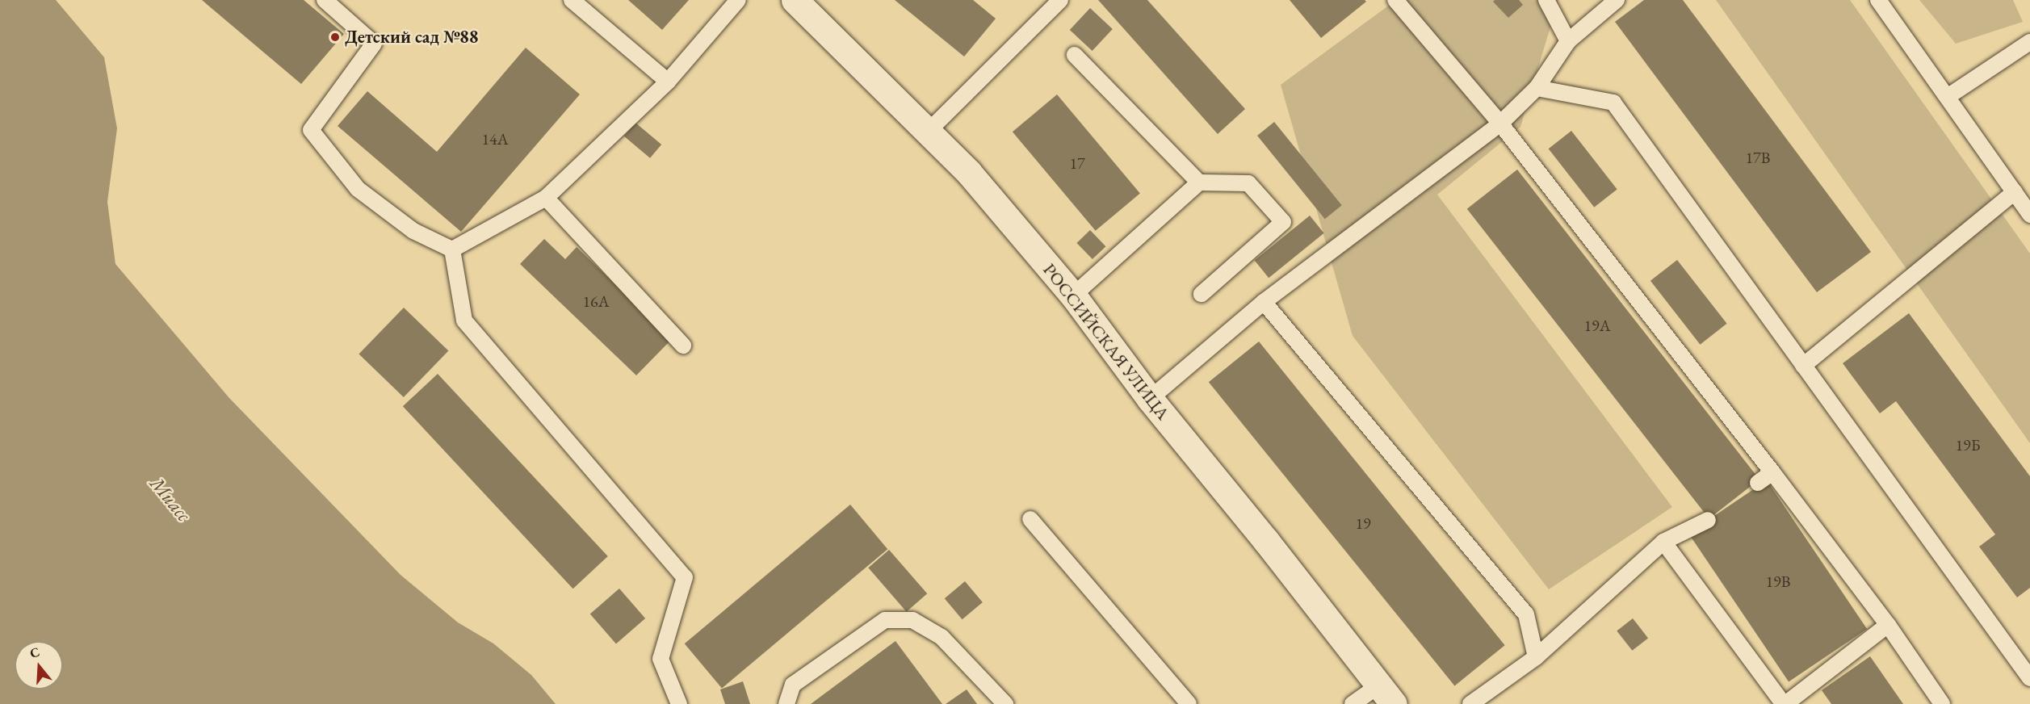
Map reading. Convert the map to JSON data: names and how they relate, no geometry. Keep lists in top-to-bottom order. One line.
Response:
{"streets":{"main road":["РОССИЙСКАЯ УЛИЦА"]},"water":["Миасс"],"places":["Детский сад №88"],"house_numbers":["14А","17В","17","16А","19А","19Б","19","19В"],"north":"top"}
